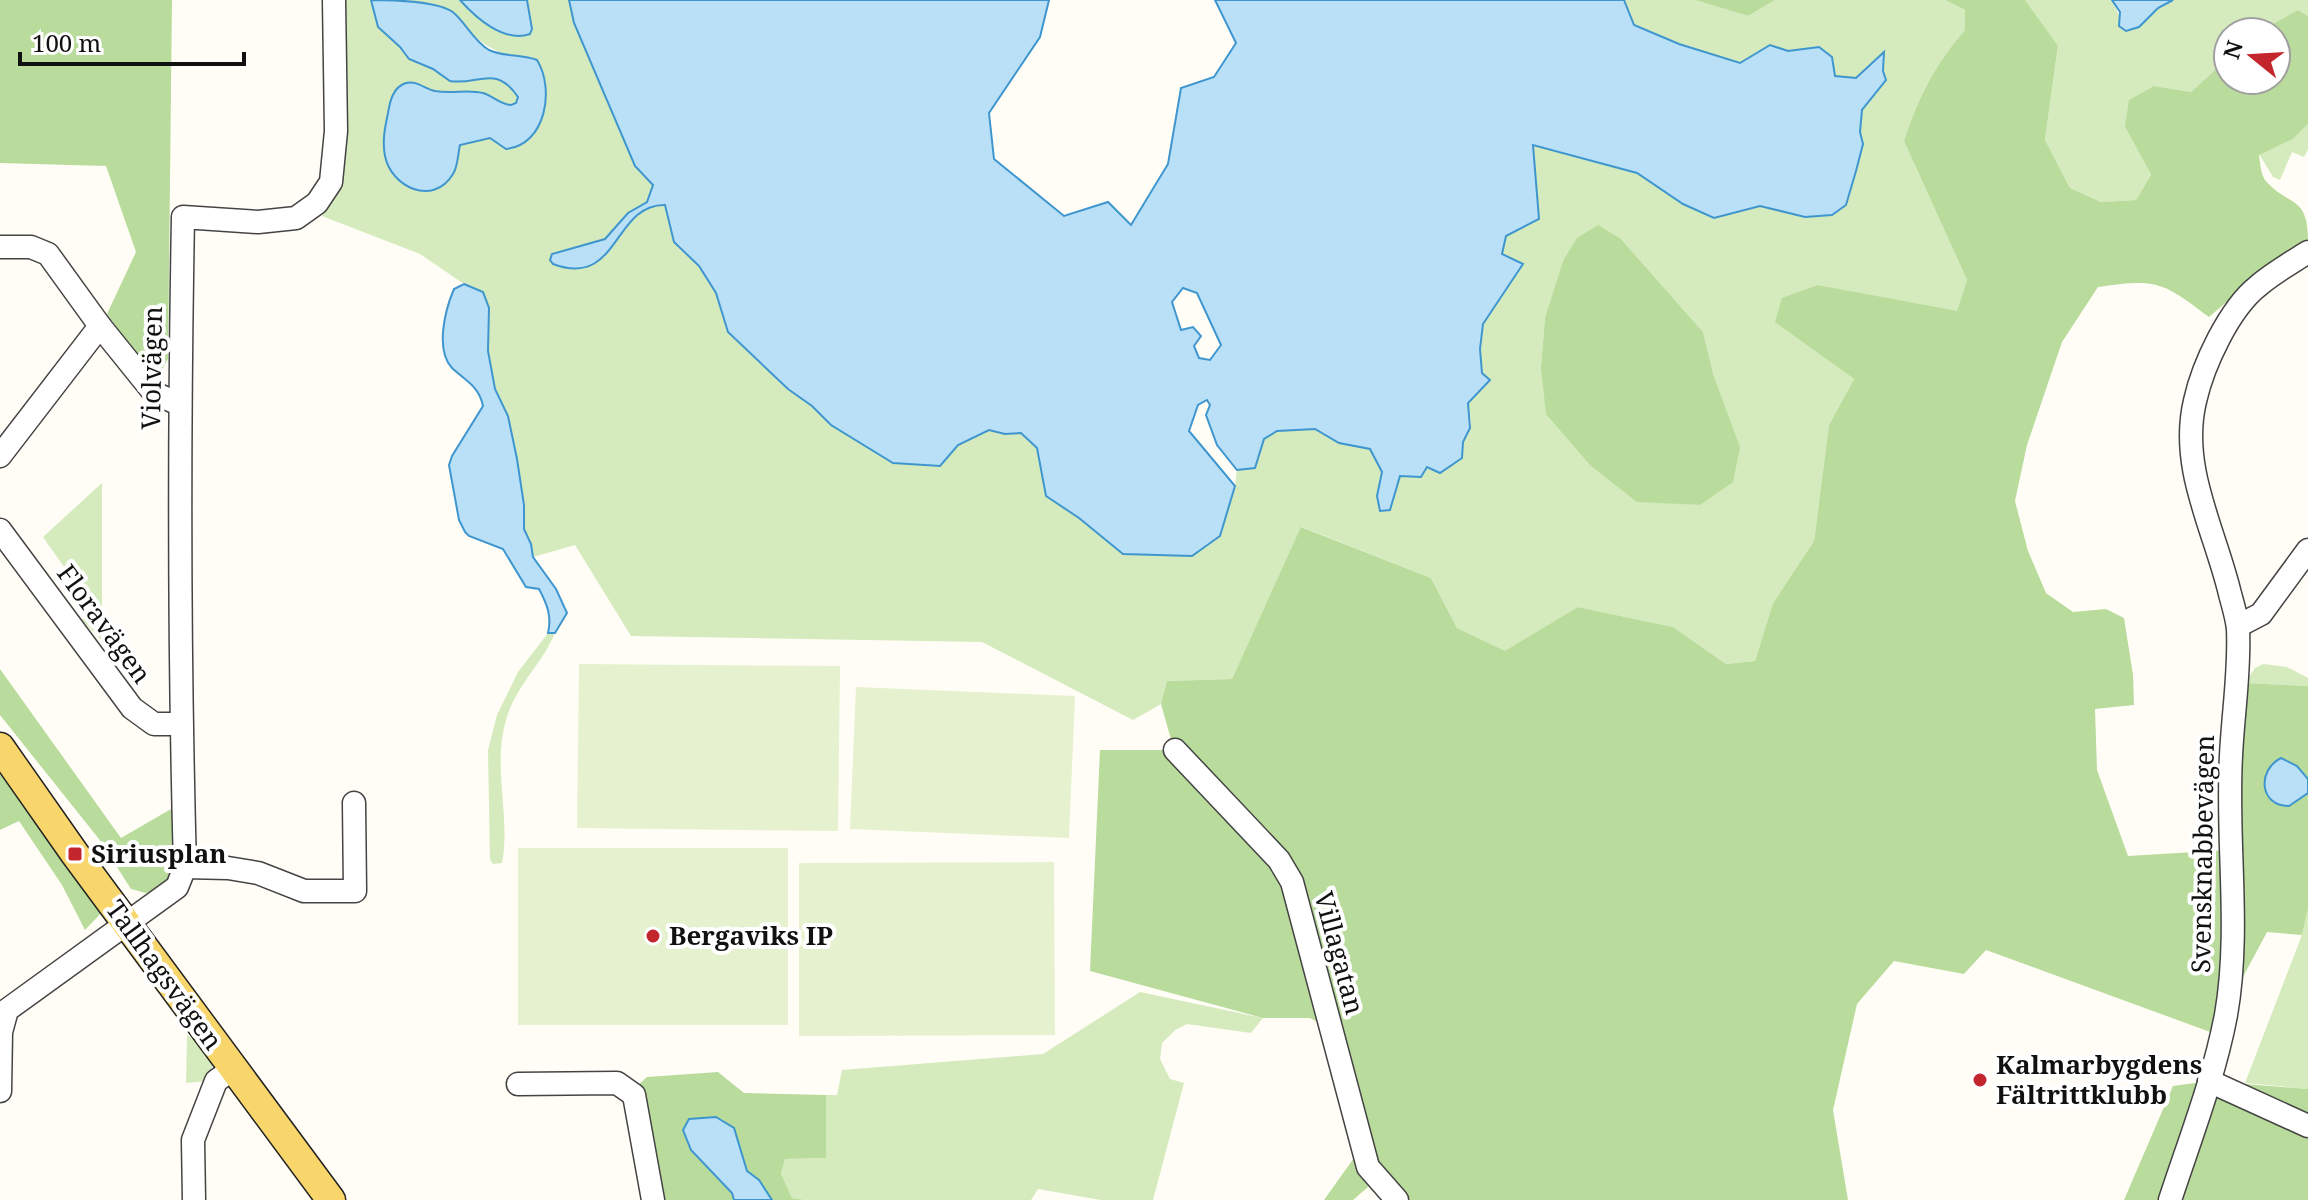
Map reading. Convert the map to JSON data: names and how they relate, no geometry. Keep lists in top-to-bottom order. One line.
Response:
{"streets":{"main road":["Tallhagsvägen"],"street":["Violvägen","Floravägen","Svensknabbevägen","Villagatan"]},"crossings":[["Violvägen","Floravägen"]],"places":{"transit":["Siriusplan"],"other":["Bergaviks IP","Kalmarbygdens Fältrittklubb"]},"scale_bar":"100 m","north":"left"}
